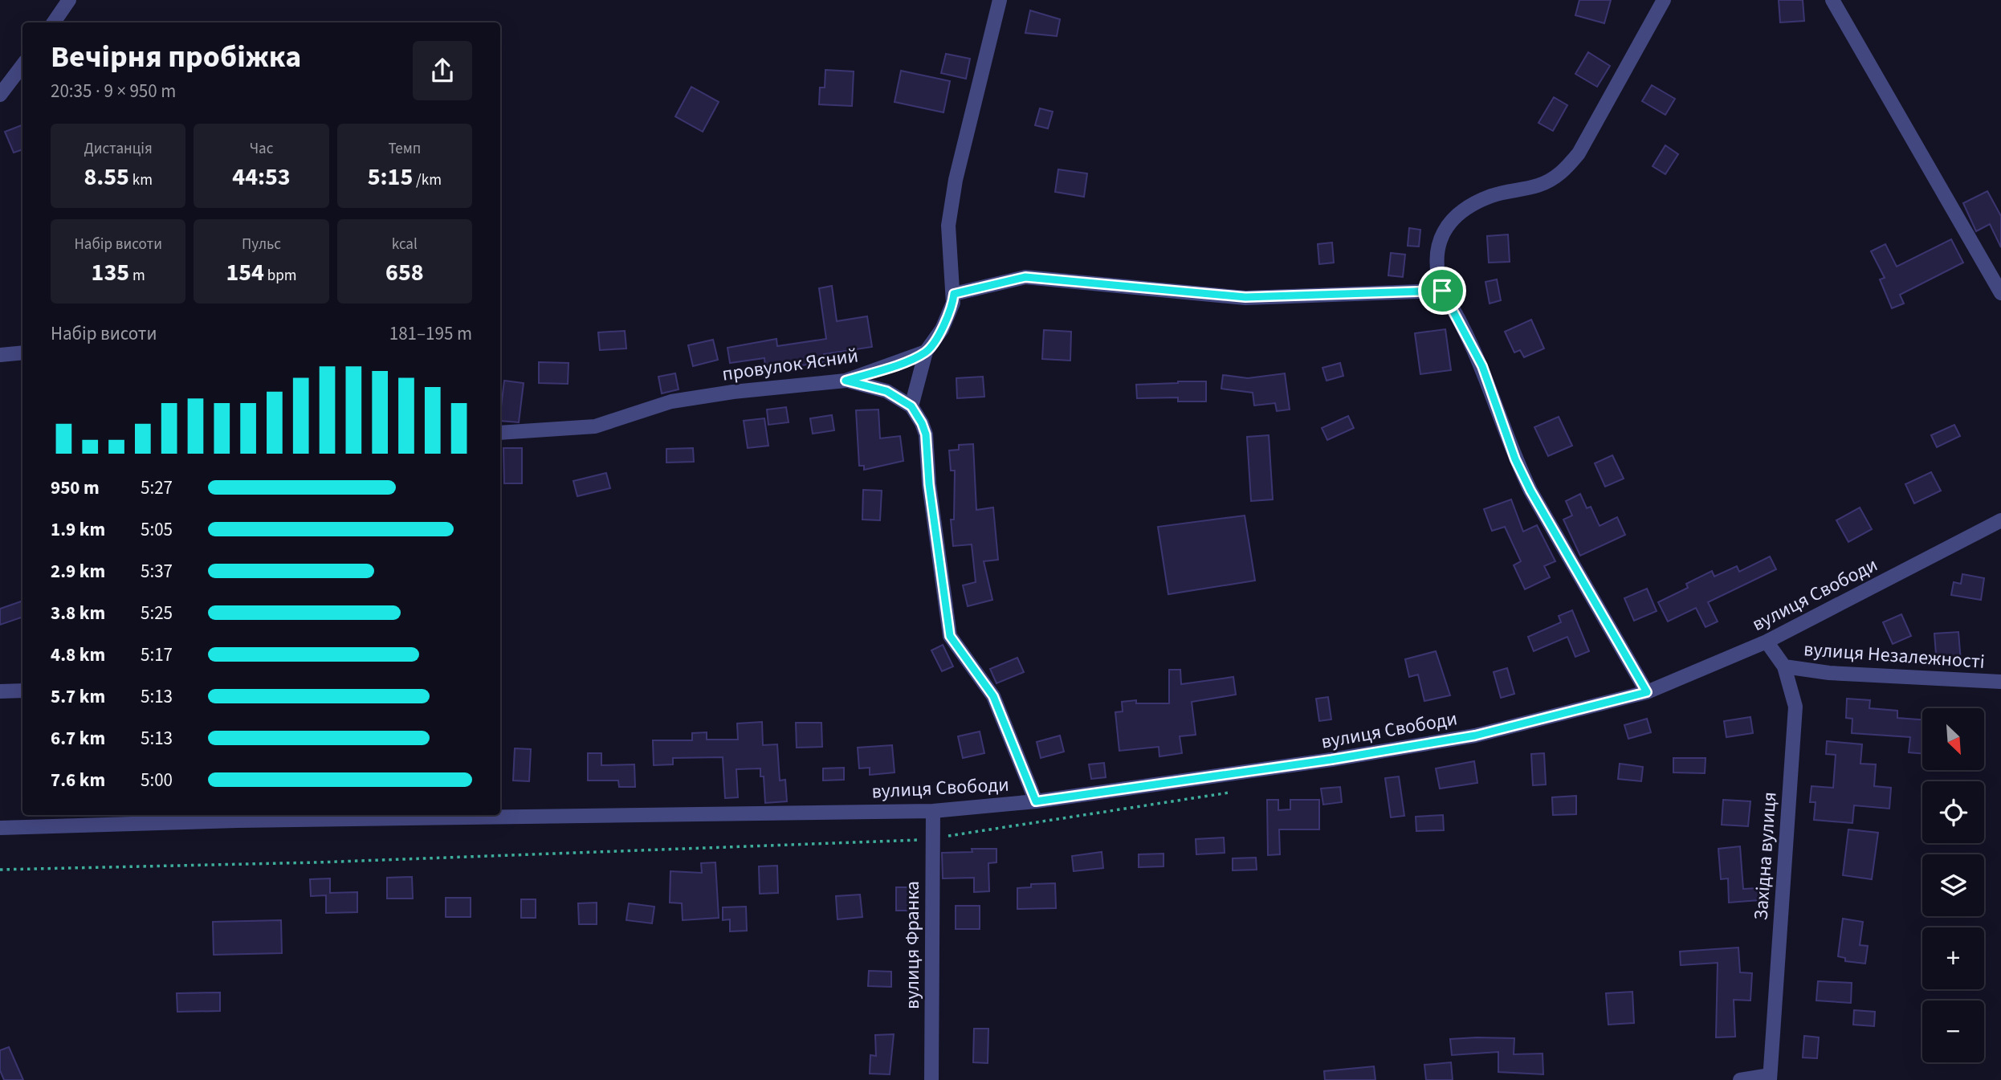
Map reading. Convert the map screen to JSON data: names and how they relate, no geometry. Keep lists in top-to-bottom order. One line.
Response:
{"streets":{"street":["провулок Ясний","вулиця Свободи","вулиця Незалежності","Західна вулиця","вулиця Франка"]},"crossings":[["вулиця Свободи","Західна вулиця"],["вулиця Свободи","вулиця Франка"],["вулиця Незалежності","Західна вулиця"]],"north":"bottom right","page":{"heading":["Вечірня пробіжка","20:35 · 9 × 950 m"],"stats":[["Дистанція","8.55 km"],["Час","44:53"],["Темп","5:15 /km"],["Набір висоти","135 m"],["Пульс","154 bpm"],["kcal","658"]],"chart":["Набір висоти","181–195 m"],"list":[{"name":"950 m","note":"5:27"},{"name":"1.9 km","note":"5:05"},{"name":"2.9 km","note":"5:37"},{"name":"3.8 km","note":"5:25"},{"name":"4.8 km","note":"5:17"},{"name":"5.7 km","note":"5:13"},{"name":"6.7 km","note":"5:13"},{"name":"7.6 km","note":"5:00"}],"map_buttons":["+","−"]}}
